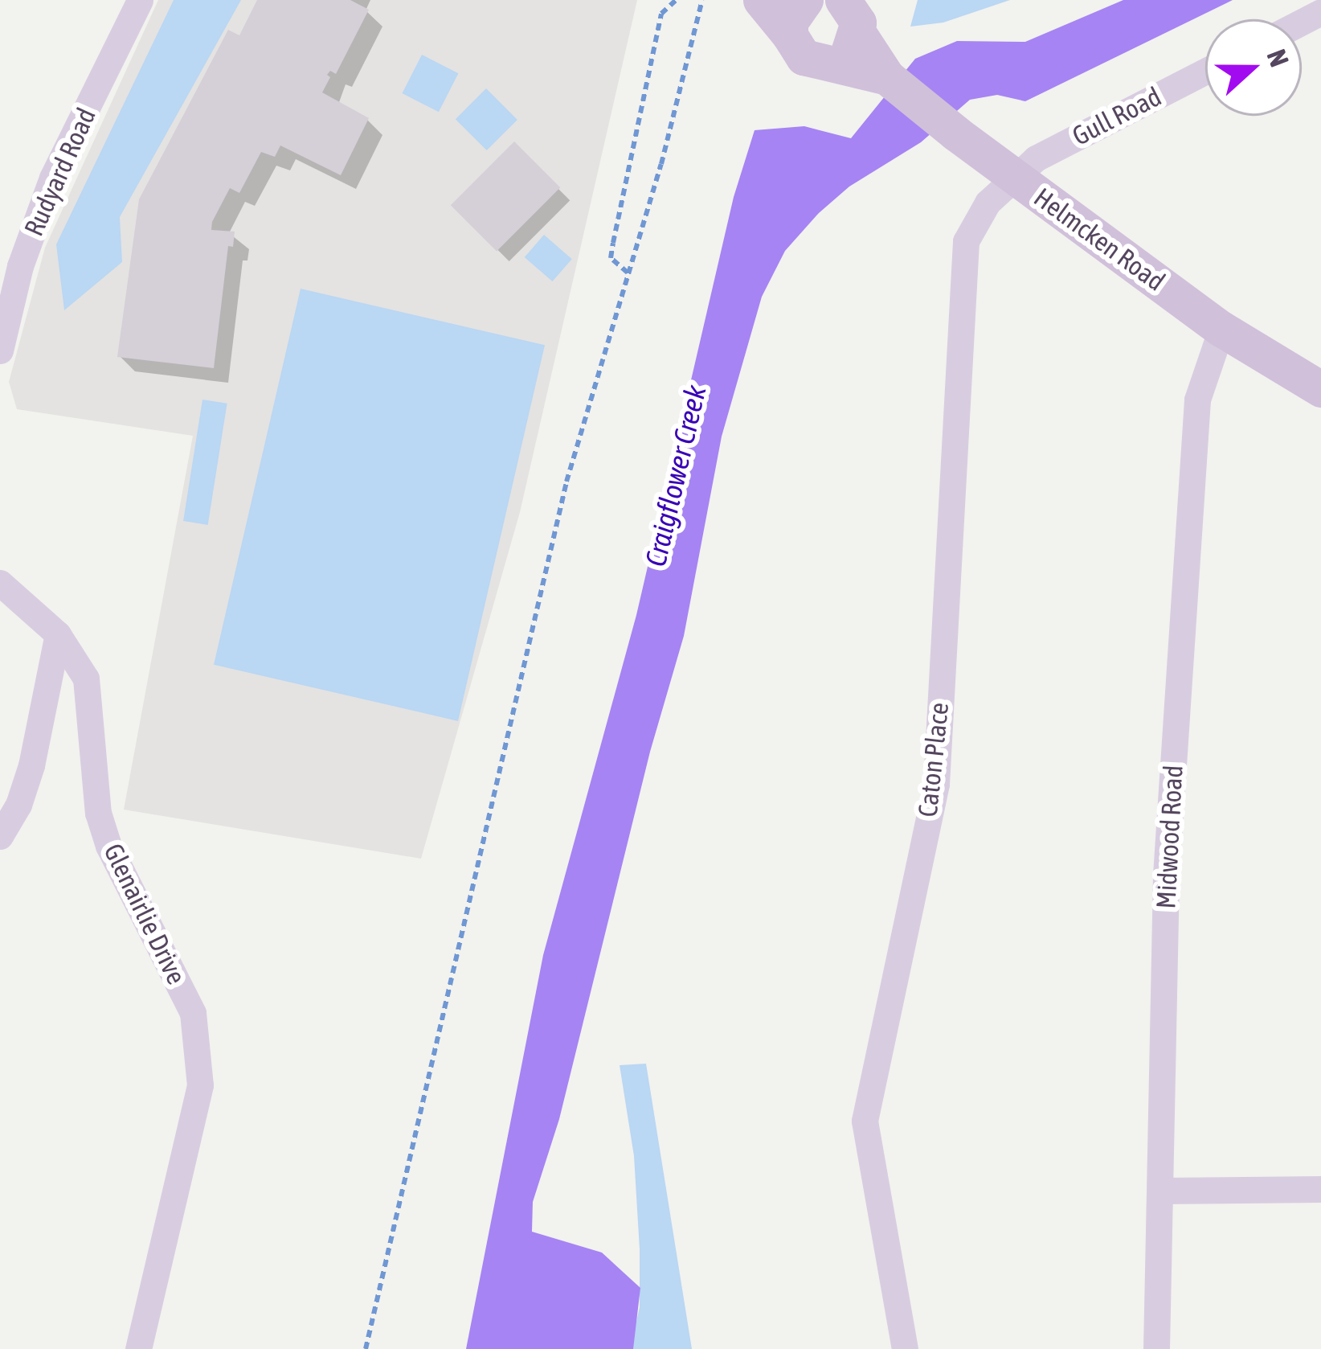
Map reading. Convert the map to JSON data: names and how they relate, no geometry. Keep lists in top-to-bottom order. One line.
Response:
{"streets":{"main road":["Helmcken Road"],"street":["Gull Road","Rudyard Road","Caton Place","Midwood Road","Glenairlie Drive"]},"crossings":[["Gull Road","Helmcken Road"],["Gull Road","Caton Place"],["Helmcken Road","Caton Place"],["Helmcken Road","Midwood Road"]],"water":["Craigflower Creek"],"north":"right"}
